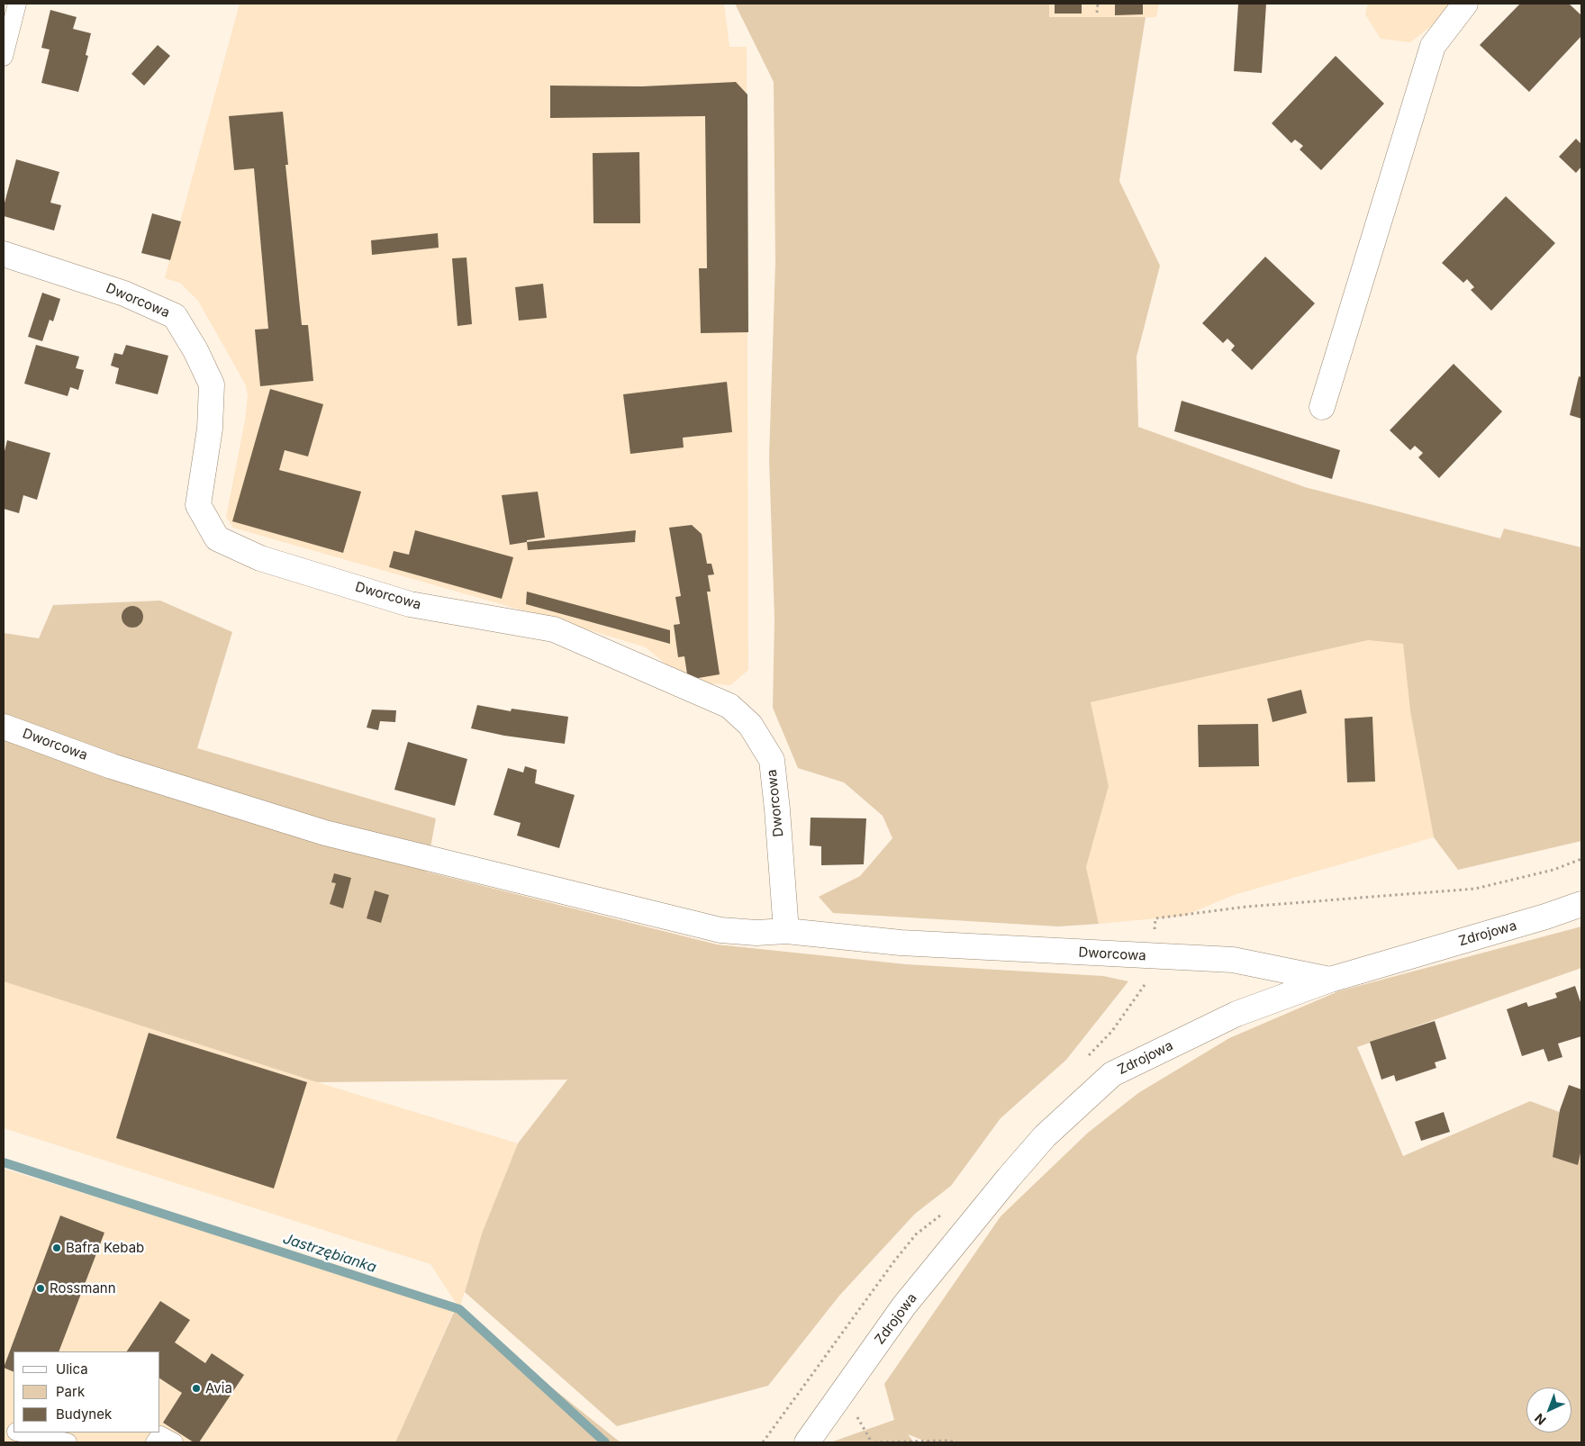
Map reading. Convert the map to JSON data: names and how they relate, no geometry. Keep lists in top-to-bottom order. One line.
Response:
{"streets":{"street":["Dworcowa","Zdrojowa"]},"crossings":[["Dworcowa","Zdrojowa"]],"water":["Jastrzębianka"],"places":["Bafra Kebab","Rossmann","Avia"],"legend":["Ulica","Park","Budynek"],"north":"bottom left"}
